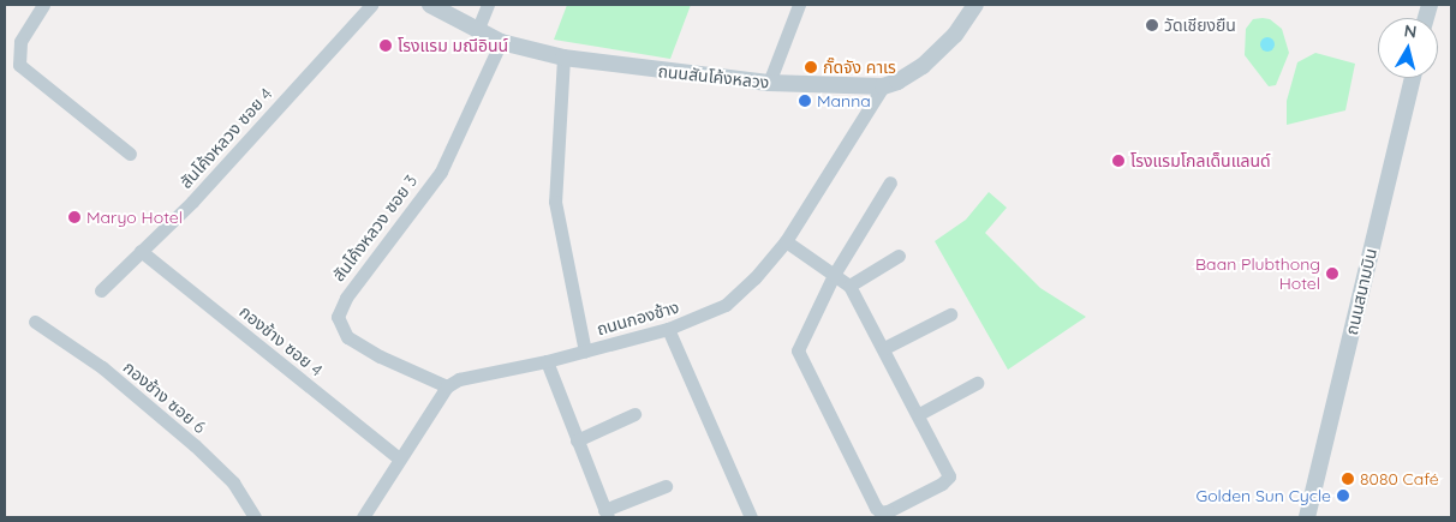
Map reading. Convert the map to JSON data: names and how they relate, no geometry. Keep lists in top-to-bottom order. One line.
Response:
{"streets":{"street":["ถนนสันโค้งหลวง","สันโค้งหลวง ซอย 4","สันโค้งหลวง ซอย 3","ถนนสนามบิน","ถนนกองช้าง","กองช้าง ซอย 4","กองช้าง ซอย 6"]},"crossings":[["ถนนสันโค้งหลวง","สันโค้งหลวง ซอย 3"],["ถนนสันโค้งหลวง","ถนนกองช้าง"],["สันโค้งหลวง ซอย 4","กองช้าง ซอย 4"],["สันโค้งหลวง ซอย 3","ถนนกองช้าง"]],"places":["วัดเชียงยืน","โรงแรม มณีอินน์","กั๊ดจัง คาเร","Manna","โรงแรมโกลเด็นแลนด์","Maryo Hotel","Baan Plubthong Hotel","8080 Café","Golden Sun Cycle"],"north":"top"}
